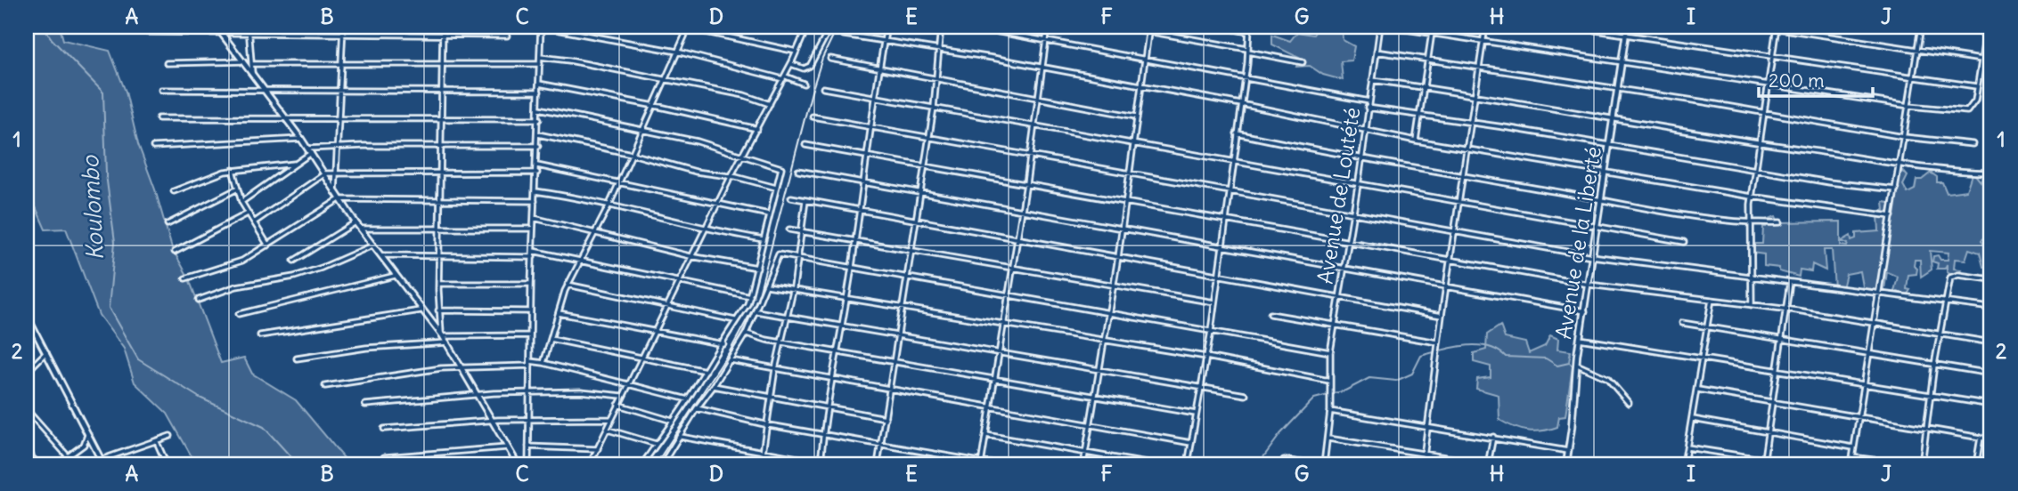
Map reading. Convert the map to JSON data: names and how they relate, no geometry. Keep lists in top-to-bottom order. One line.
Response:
{"streets":{"street":["Avenue de Loutété","Avenue de la Liberté"]},"water":["Koulombo"],"scale_bar":"200 m","grid":{"columns":["A","B","C","D","E","F","G","H","I","J"],"rows":["1","2"]}}
